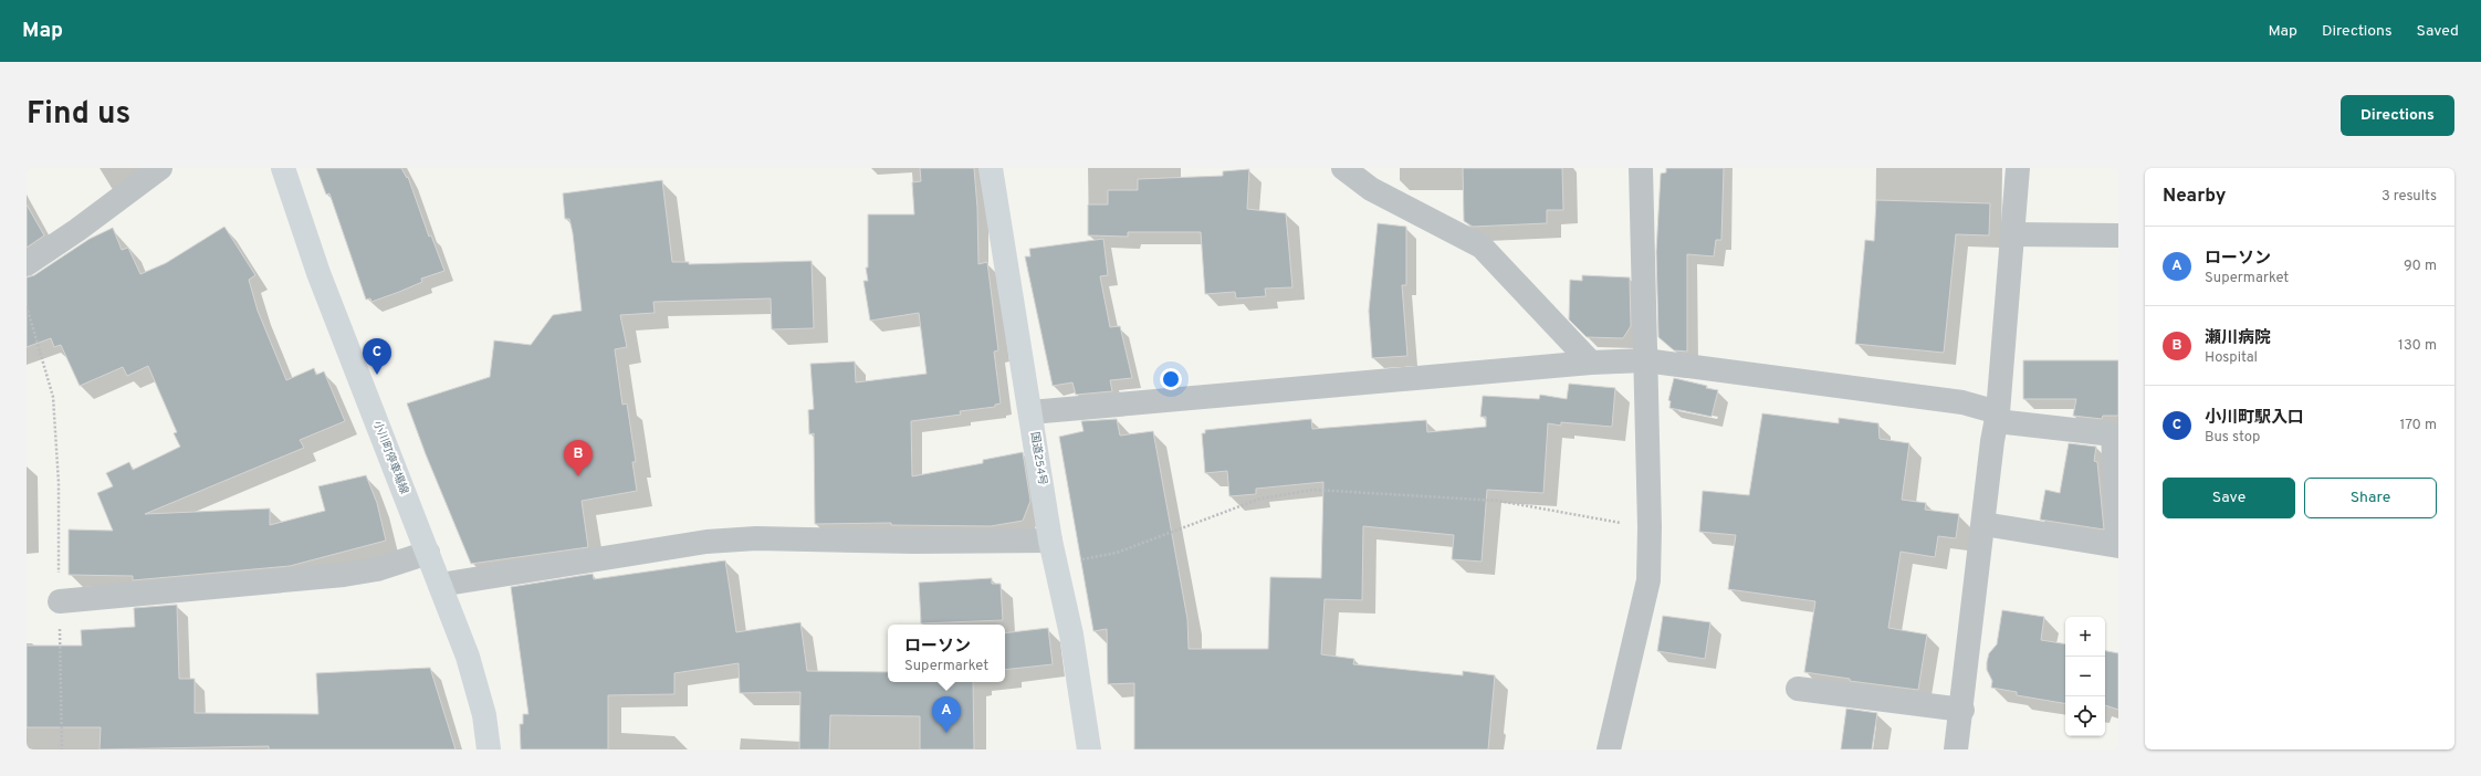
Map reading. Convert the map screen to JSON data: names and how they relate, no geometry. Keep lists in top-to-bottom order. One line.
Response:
{"streets":{"main road":["小川町停車場線","国道254号"]},"page":{"header":"Map","nav":["Map","Directions","Saved"],"title":"Find us","buttons":["Directions",["Save","Share"]],"heading":["Nearby","3 results"],"list":[{"mark":"A","name":"ローソン","note":"Supermarket","value":"90 m"},{"mark":"B","name":"瀬川病院","note":"Hospital","value":"130 m"},{"mark":"C","name":"小川町駅入口","note":"Bus stop","value":"170 m"}],"pins":["C","B","A"],"map_buttons":["+","−"],"popup":["ローソン","Supermarket"]}}
